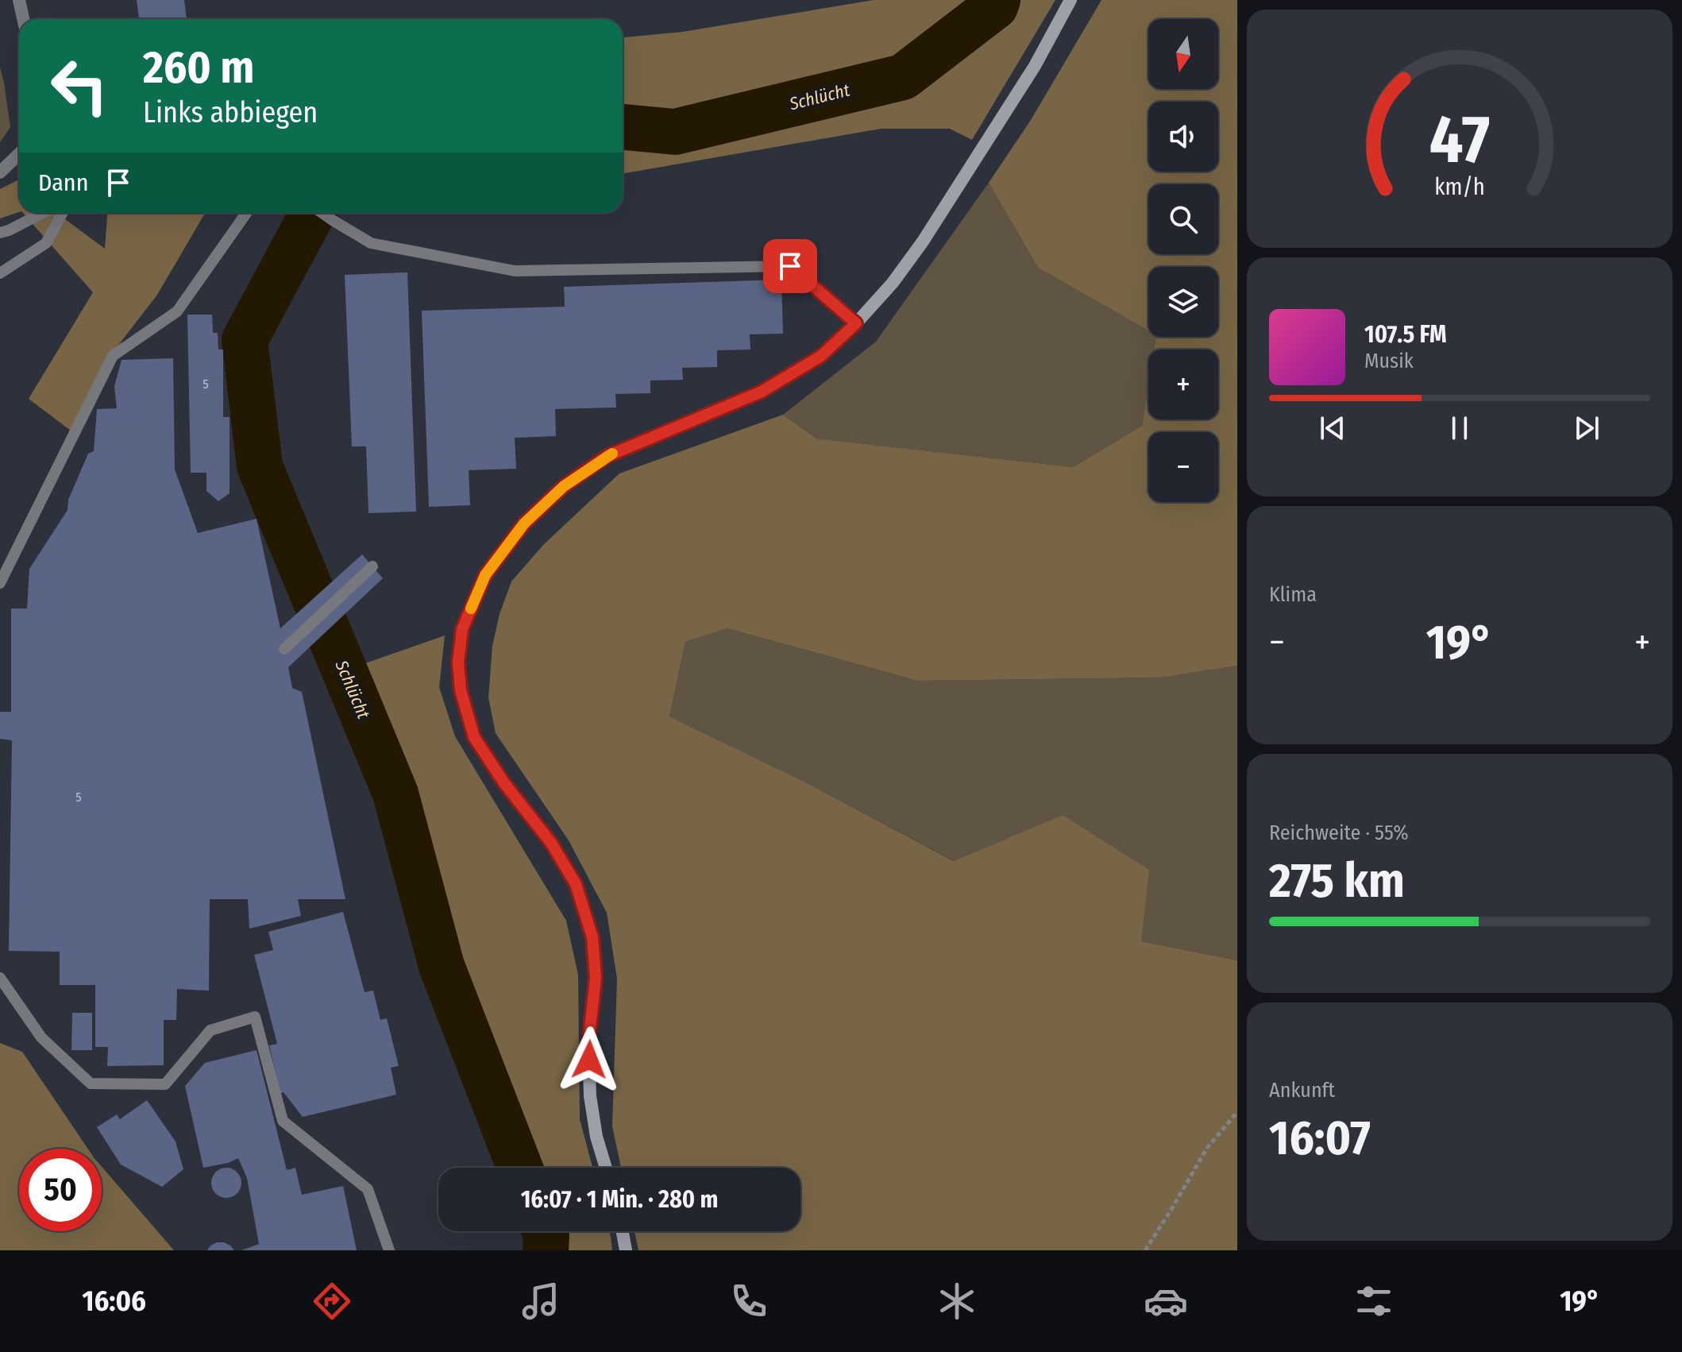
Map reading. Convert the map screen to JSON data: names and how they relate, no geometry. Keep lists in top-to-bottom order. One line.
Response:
{"water":["Schlücht"],"house_numbers":["5","5"],"north":"bottom","page":{"map_buttons":["+","−"],"turn":["260 m","Links abbiegen"],"then":"Dann","song":["107.5 FM","Musik"],"tile":["Klima",["Reichweite · 55%","275 km"],["Ankunft","16:07"]],"heat":["−","19°","+"],"limit":"50","trip":"16:07 · 1 Min. · 280 m","tabs":["16:06","19°"],"gauge":["47","km/h"]}}
